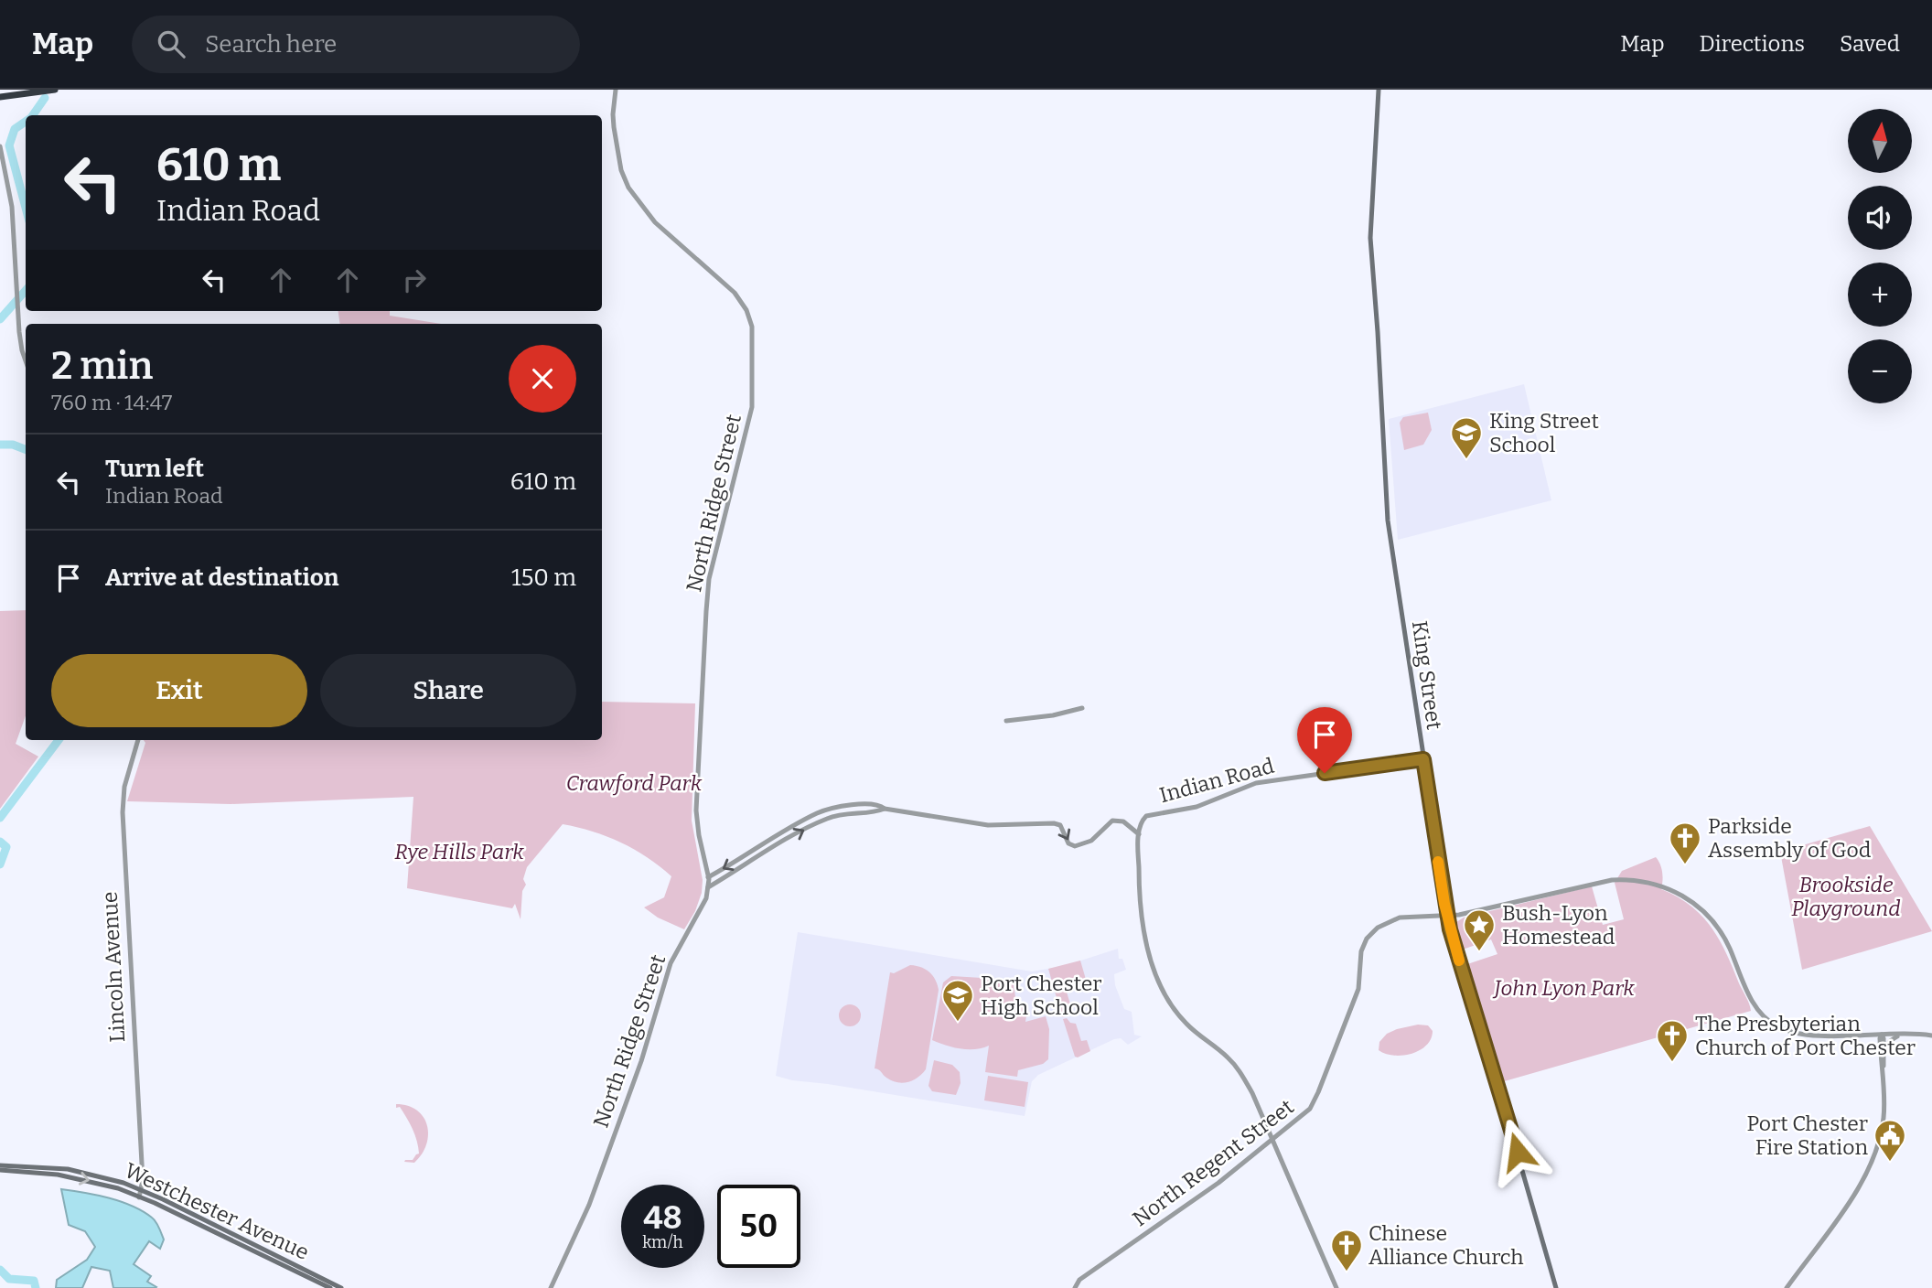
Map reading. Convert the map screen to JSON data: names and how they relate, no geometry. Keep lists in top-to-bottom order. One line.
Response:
{"streets":{"main road":["King Street","Westchester Avenue"],"street":["North Ridge Street","Indian Road","Lincoln Avenue","North Regent Street"]},"crossings":[["King Street","Indian Road"],["King Street","North Regent Street"],["Lincoln Avenue","Westchester Avenue"]],"parks":["Crawford Park","Rye Hills Park","Brookside Playground","John Lyon Park"],"places":{"school or university":["King Street School","Port Chester High School"],"church":["Parkside Assembly of God","The Presbyterian Church of Port Chester","Chinese Alliance Church"],"place":["Bush-Lyon Homestead"],"public building":["Port Chester Fire Station"]},"north":"top","page":{"header":"Map","search":"Search here","nav":["Map","Directions","Saved"],"map_buttons":["+","−"],"turn":["610 m","Indian Road"],"heading":["2 min","760 m · 14:47"],"list":[{"name":"Turn left","note":"Indian Road","value":"610 m"},{"name":"Arrive at destination","value":"150 m"}],"buttons":["Exit","Share"],"speed":"48 km/h","limit":"50"}}
